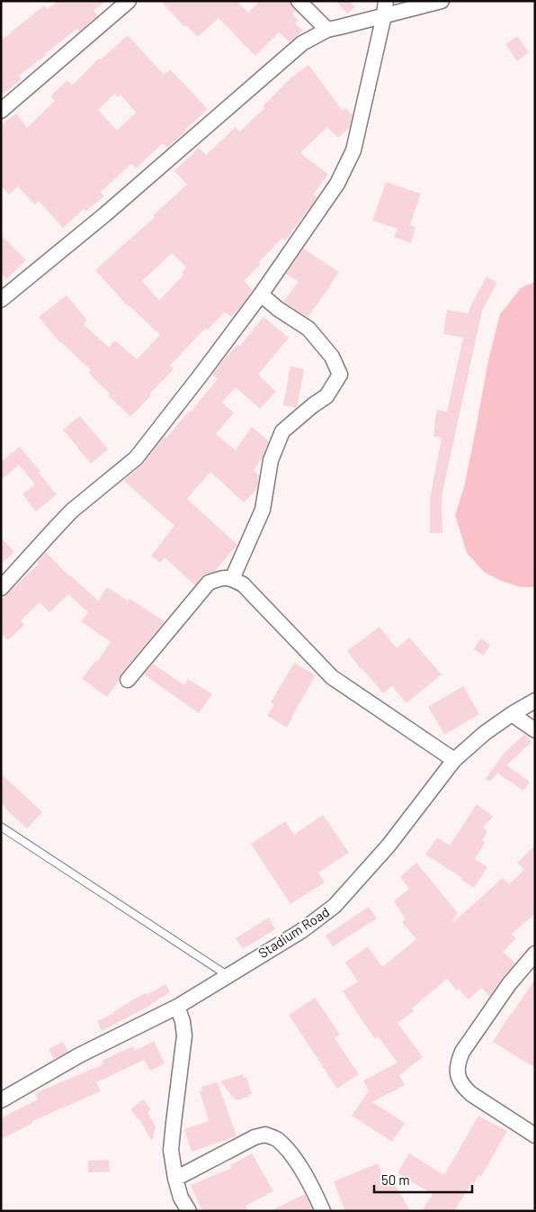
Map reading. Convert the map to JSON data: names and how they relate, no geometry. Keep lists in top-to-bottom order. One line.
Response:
{"streets":{"street":["Stadium Road"]},"scale_bar":"50 m"}
